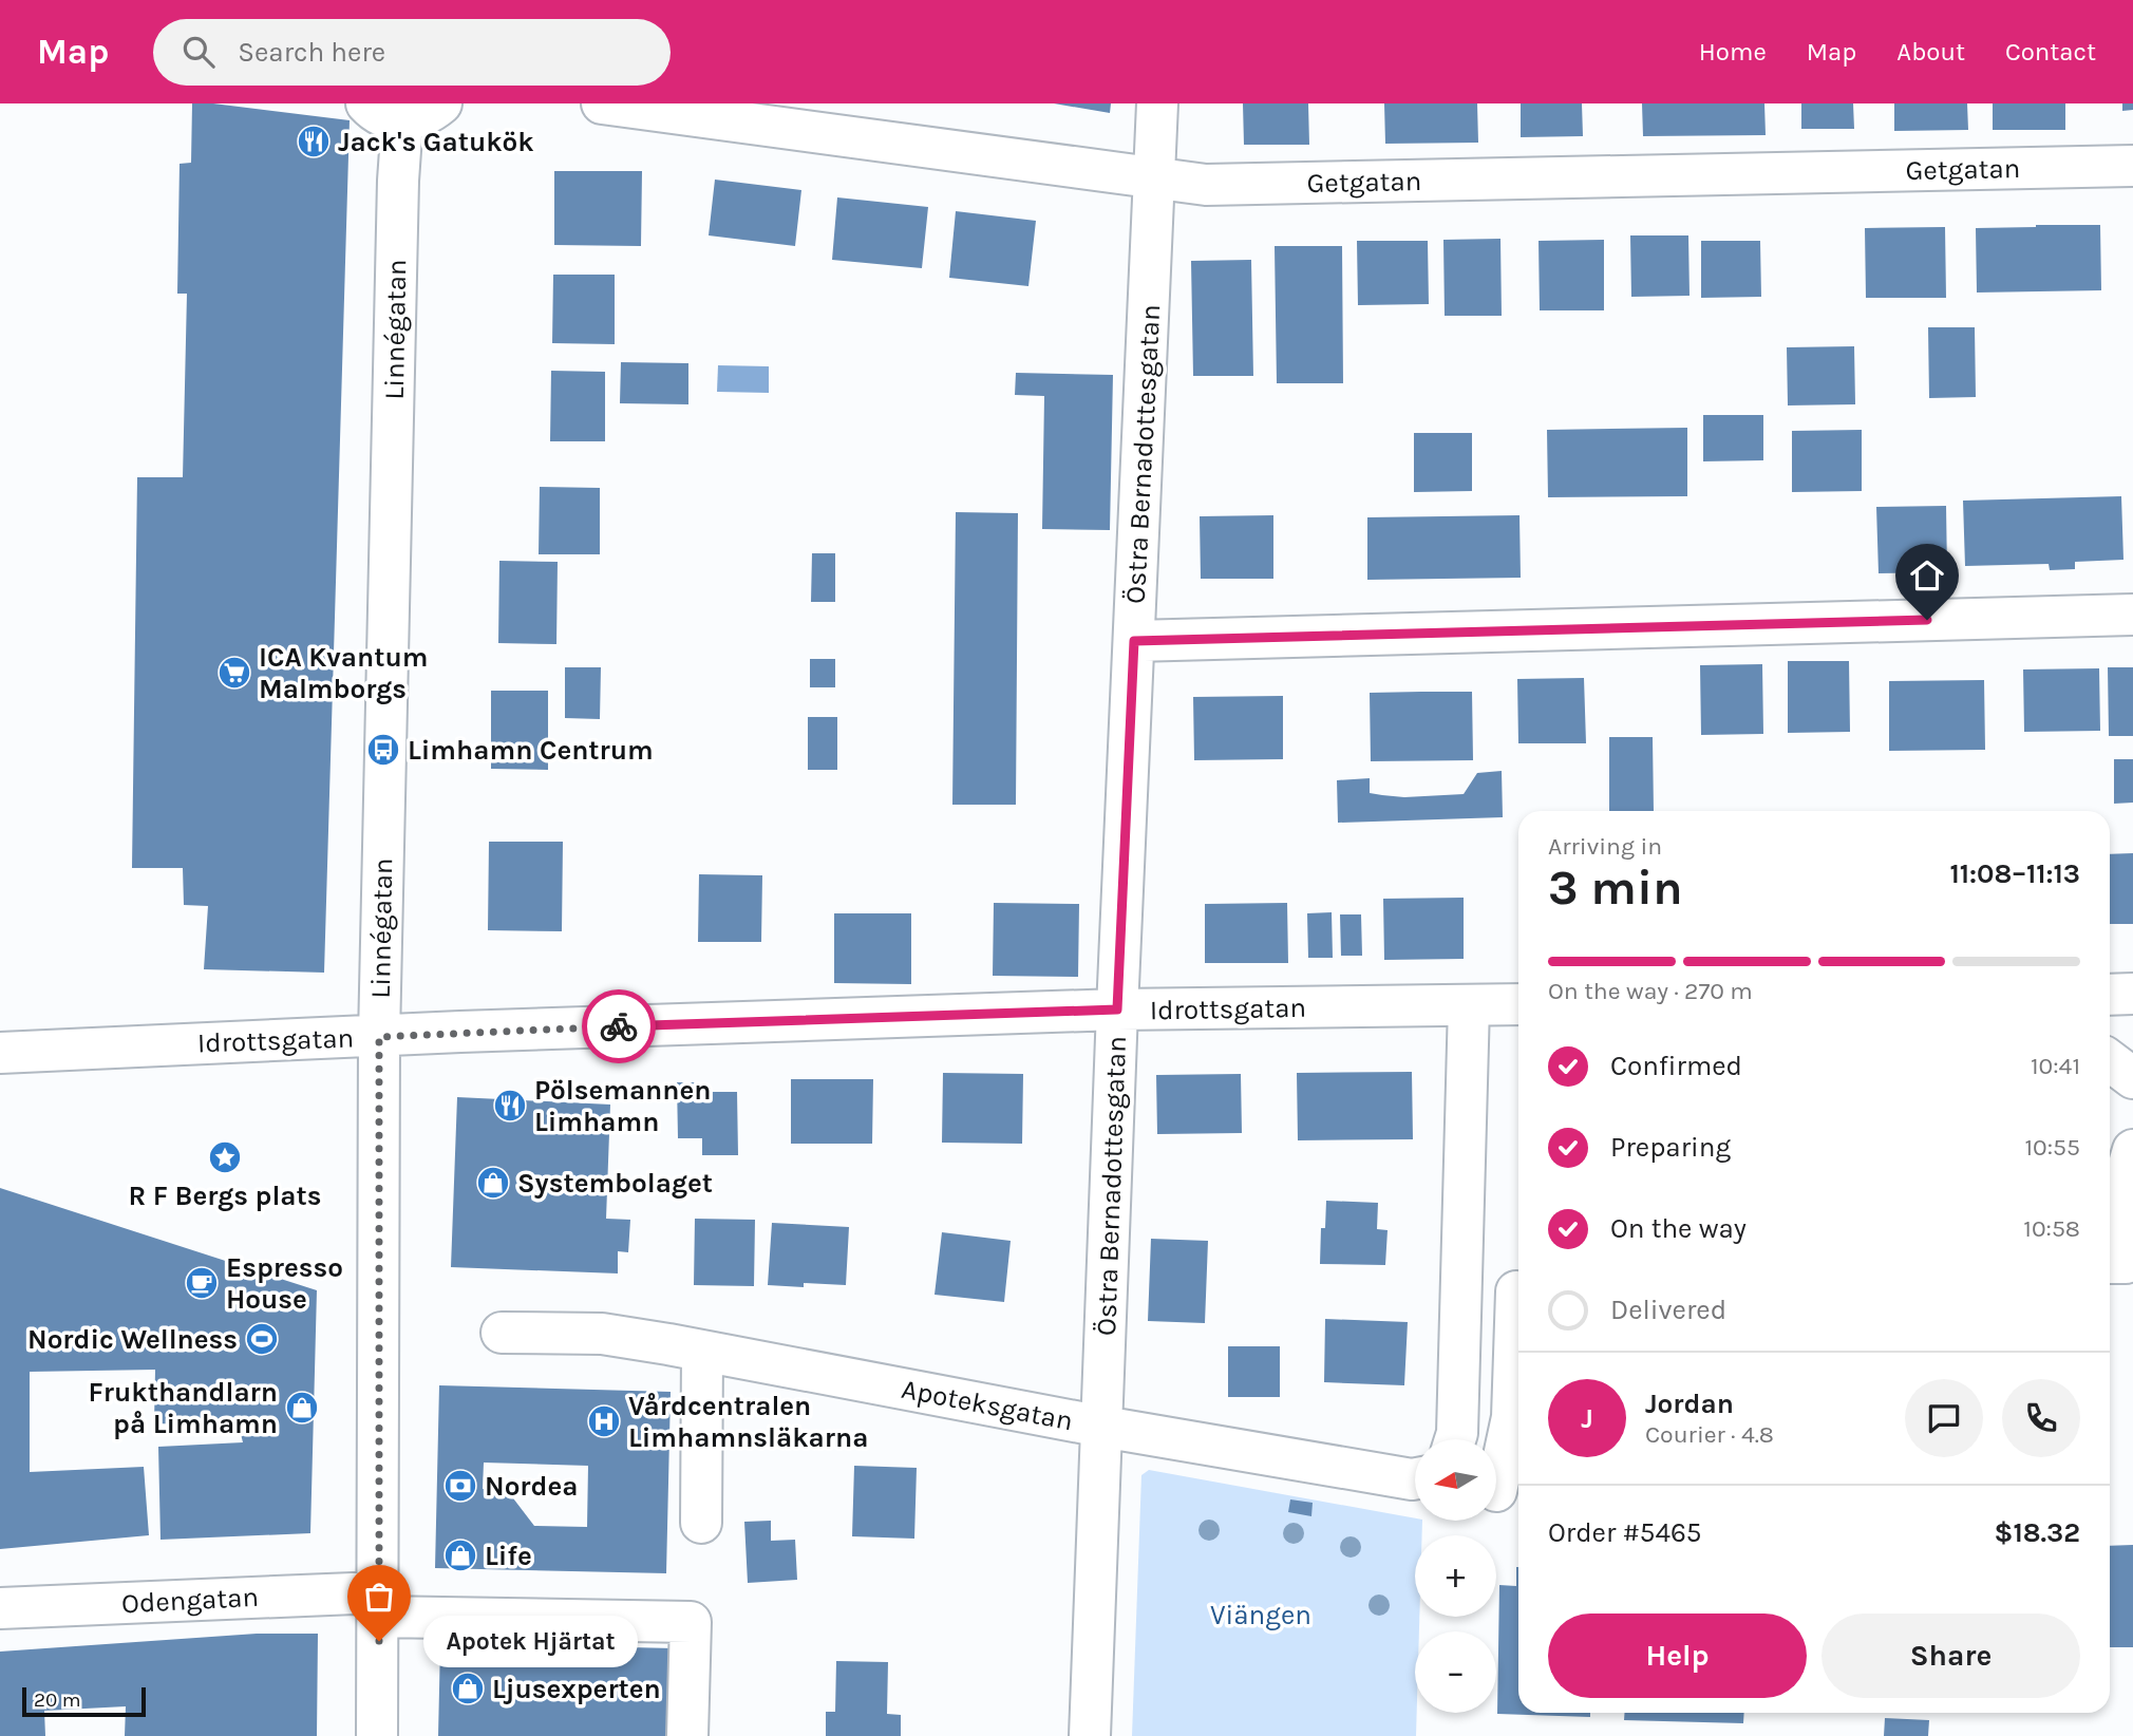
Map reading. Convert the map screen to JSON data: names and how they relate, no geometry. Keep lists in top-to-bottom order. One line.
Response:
{"streets":{"street":["Getgatan","Linnégatan","Östra Bernadottesgatan","Idrottsgatan","Apoteksgatan","Odengatan"]},"crossings":[["Getgatan","Östra Bernadottesgatan"],["Linnégatan","Idrottsgatan"],["Linnégatan","Odengatan"],["Östra Bernadottesgatan","Idrottsgatan"],["Östra Bernadottesgatan","Apoteksgatan"]],"parks":["Viängen"],"places":{"restaurant":["Jack's Gatukök","Pölsemannen Limhamn"],"supermarket":["ICA Kvantum Malmborgs"],"bus stop":["Limhamn Centrum"],"place":["R F Bergs plats"],"shop":["Systembolaget","Frukthandlarn på Limhamn","Life","Ljusexperten"],"cafe":["Espresso House"],"sports":["Nordic Wellness"],"hospital":["Vårdcentralen Limhamnsläkarna"],"bank":["Nordea"],"other":["Apotek Hjärtat"]},"scale_bar":"20 m","north":"left","page":{"header":"Map","search":"Search here","nav":["Home","Map","About","Contact"],"heading":["3 min","Arriving in","11:08–11:13"],"panel":["Jordan","Courier · 4.8","Order #5465","$18.32"],"bar":"On the way · 270 m","list":[["Confirmed","10:41"],["Preparing","10:55"],["On the way","10:58"],"Delivered"],"round":"J","map_buttons":["+","−"],"buttons":["Help","Share"],"bubble":"Apotek Hjärtat","scale":"20 m"}}
